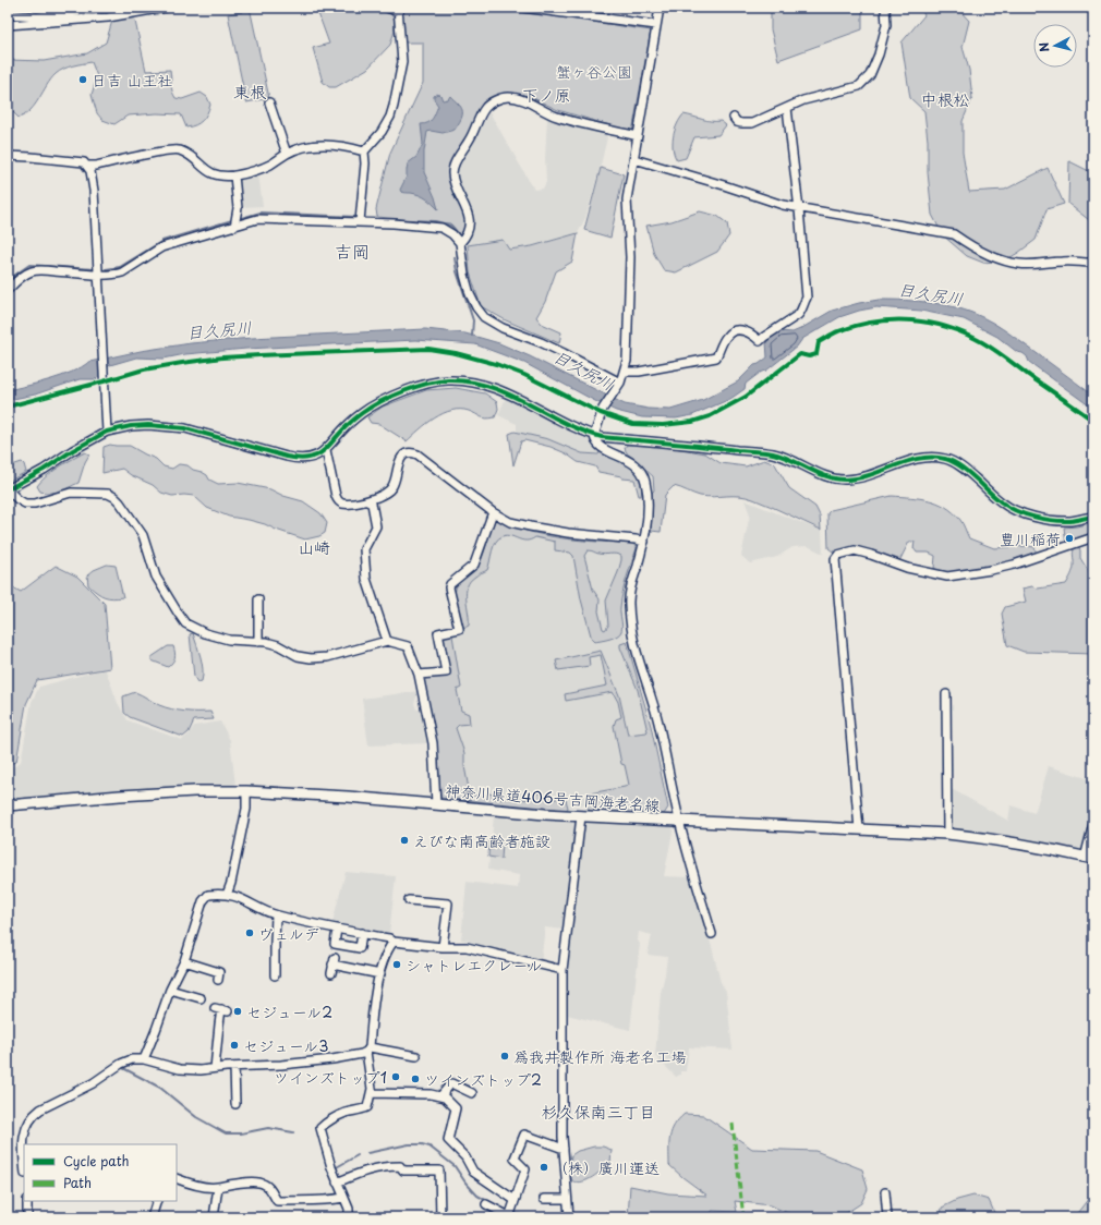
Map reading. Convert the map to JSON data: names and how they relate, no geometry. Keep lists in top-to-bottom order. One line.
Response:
{"streets":{"main road":["神奈川県道406号吉岡海老名線"]},"districts":["東根","下ノ原","中根松","吉岡","山崎","杉久保南三丁目"],"water":["目久尻川"],"parks":["蟹ヶ谷公園"],"places":["日吉 山王社","豊川稲荷","えびな南高齢者施設","ヴェルデ","シャトレエクレール","セジュール2","セジュール3","爲我井製作所 海老名工場","ツインズトップ1","ツインズトップ2","（株）廣川運送"],"legend":["Cycle path","Path"],"north":"left"}
